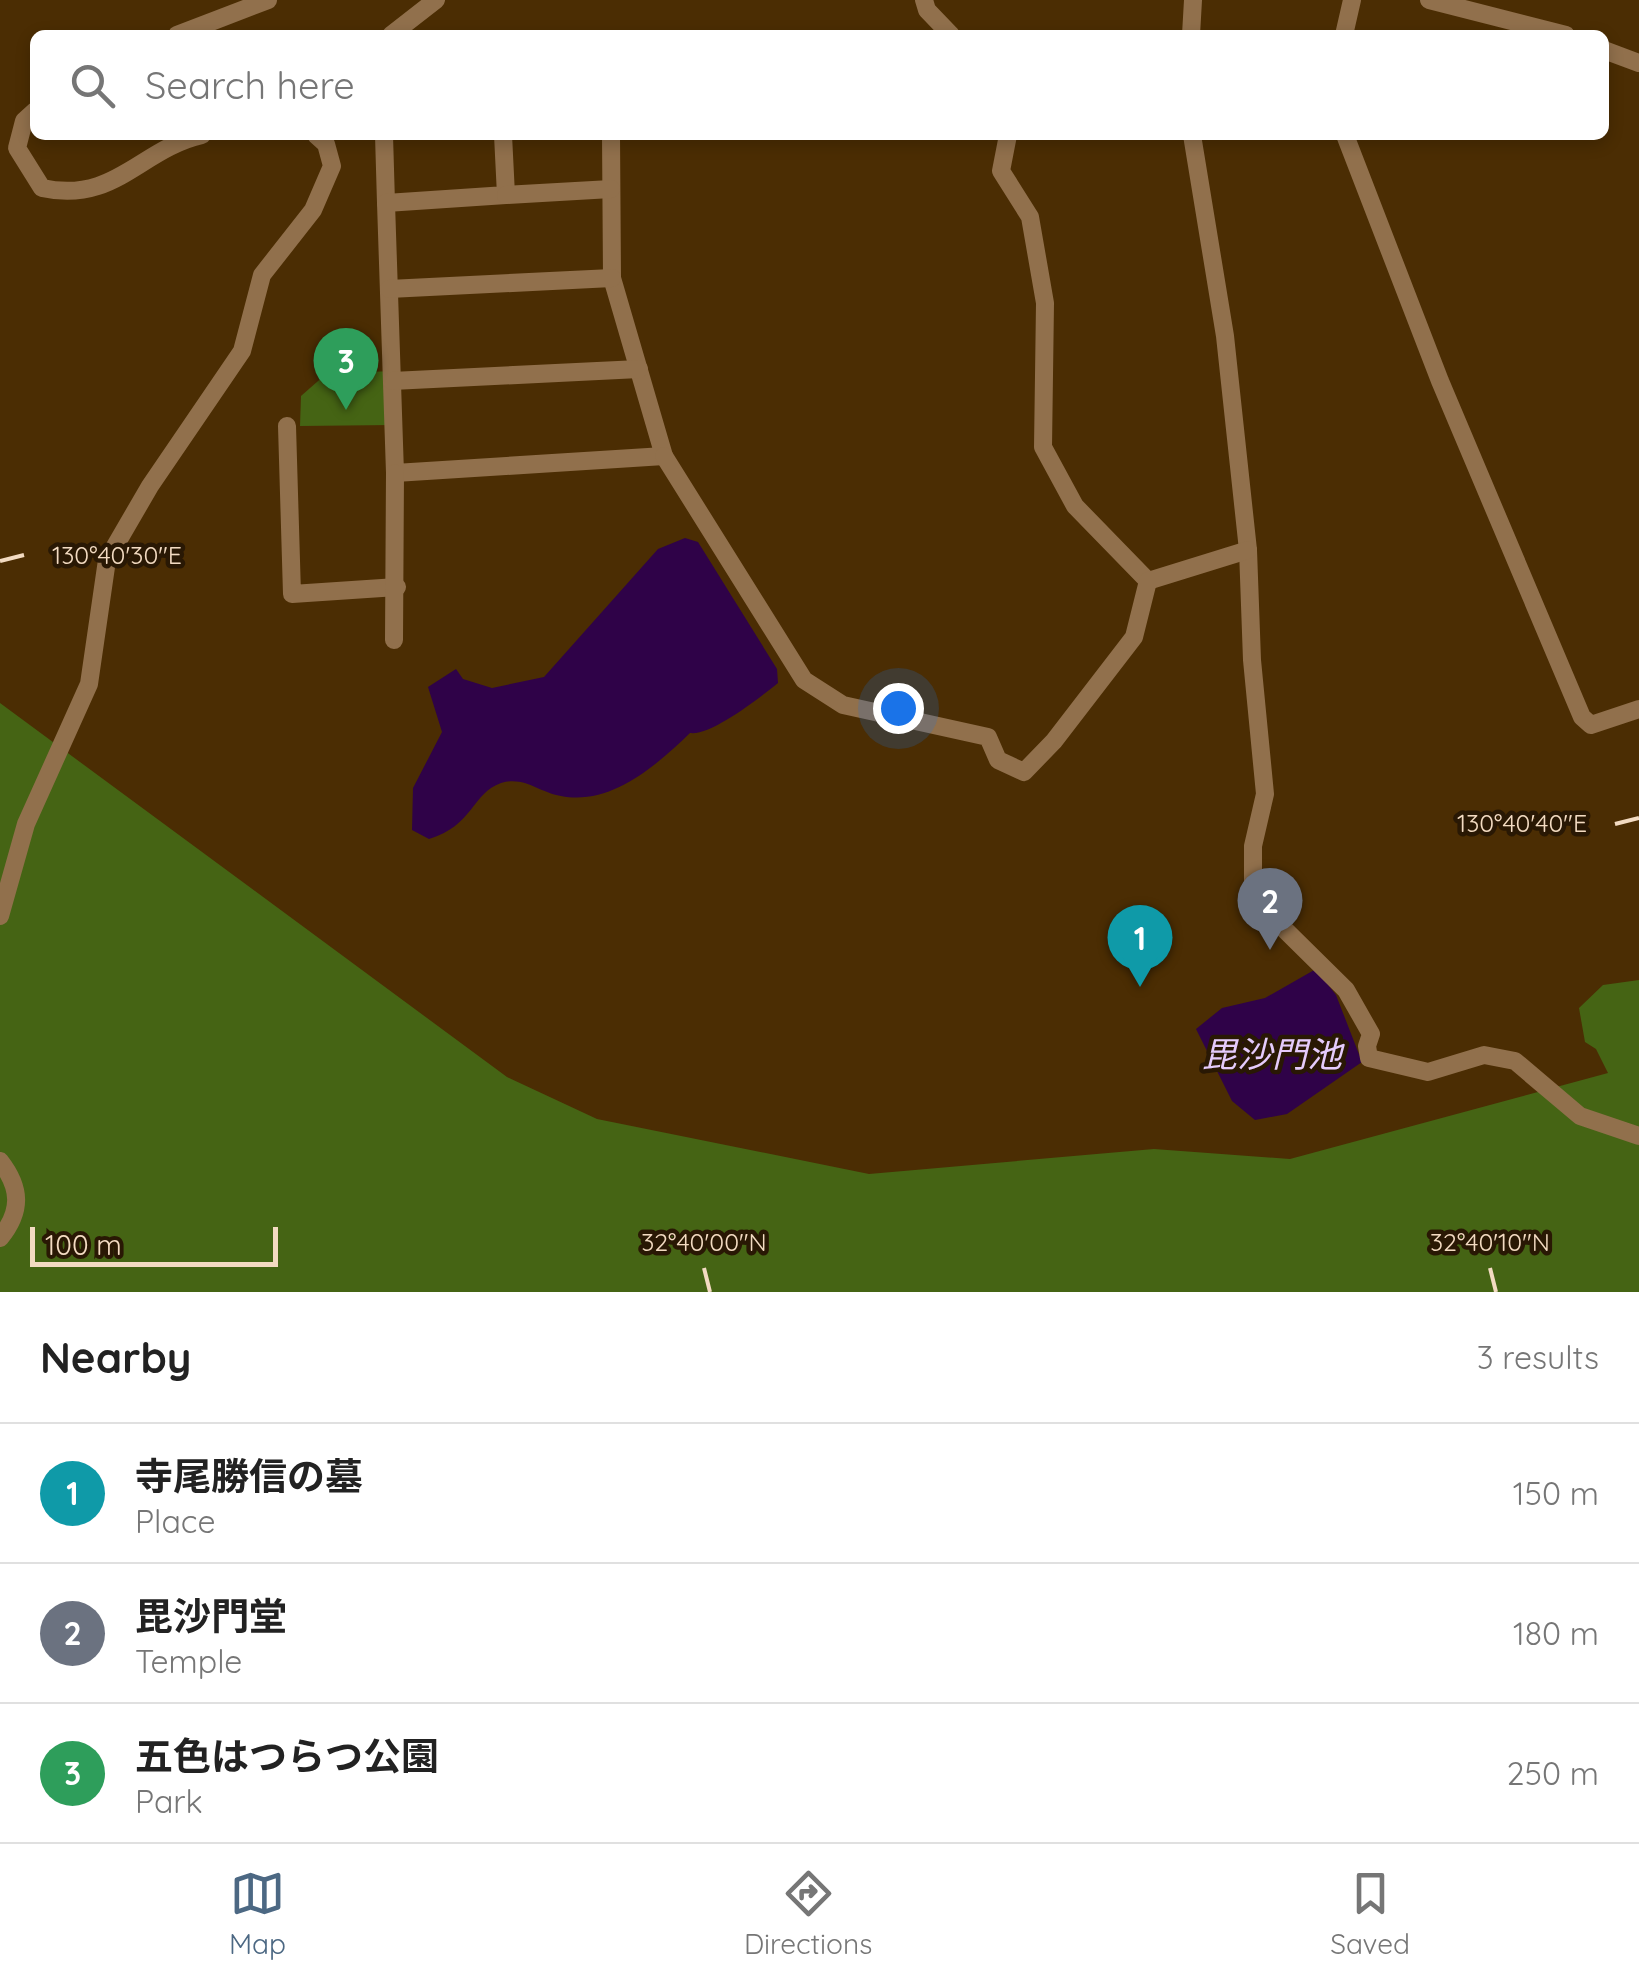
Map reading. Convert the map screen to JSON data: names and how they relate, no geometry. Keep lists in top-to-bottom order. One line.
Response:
{"water":["毘沙門池"],"scale_bar":"100 m","page":{"search":"Search here","pins":["3","2","1"],"scale":"100 m","heading":["Nearby","3 results"],"list":[{"mark":"1","name":"寺尾勝信の墓","note":"Place","value":"150 m"},{"mark":"2","name":"毘沙門堂","note":"Temple","value":"180 m"},{"mark":"3","name":"五色はつらつ公園","note":"Park","value":"250 m"}],"nav":["Map","Directions","Saved"]},"coordinates":["130°40'30\"E","130°40'40\"E","32°40'00\"N","32°40'10\"N"]}
